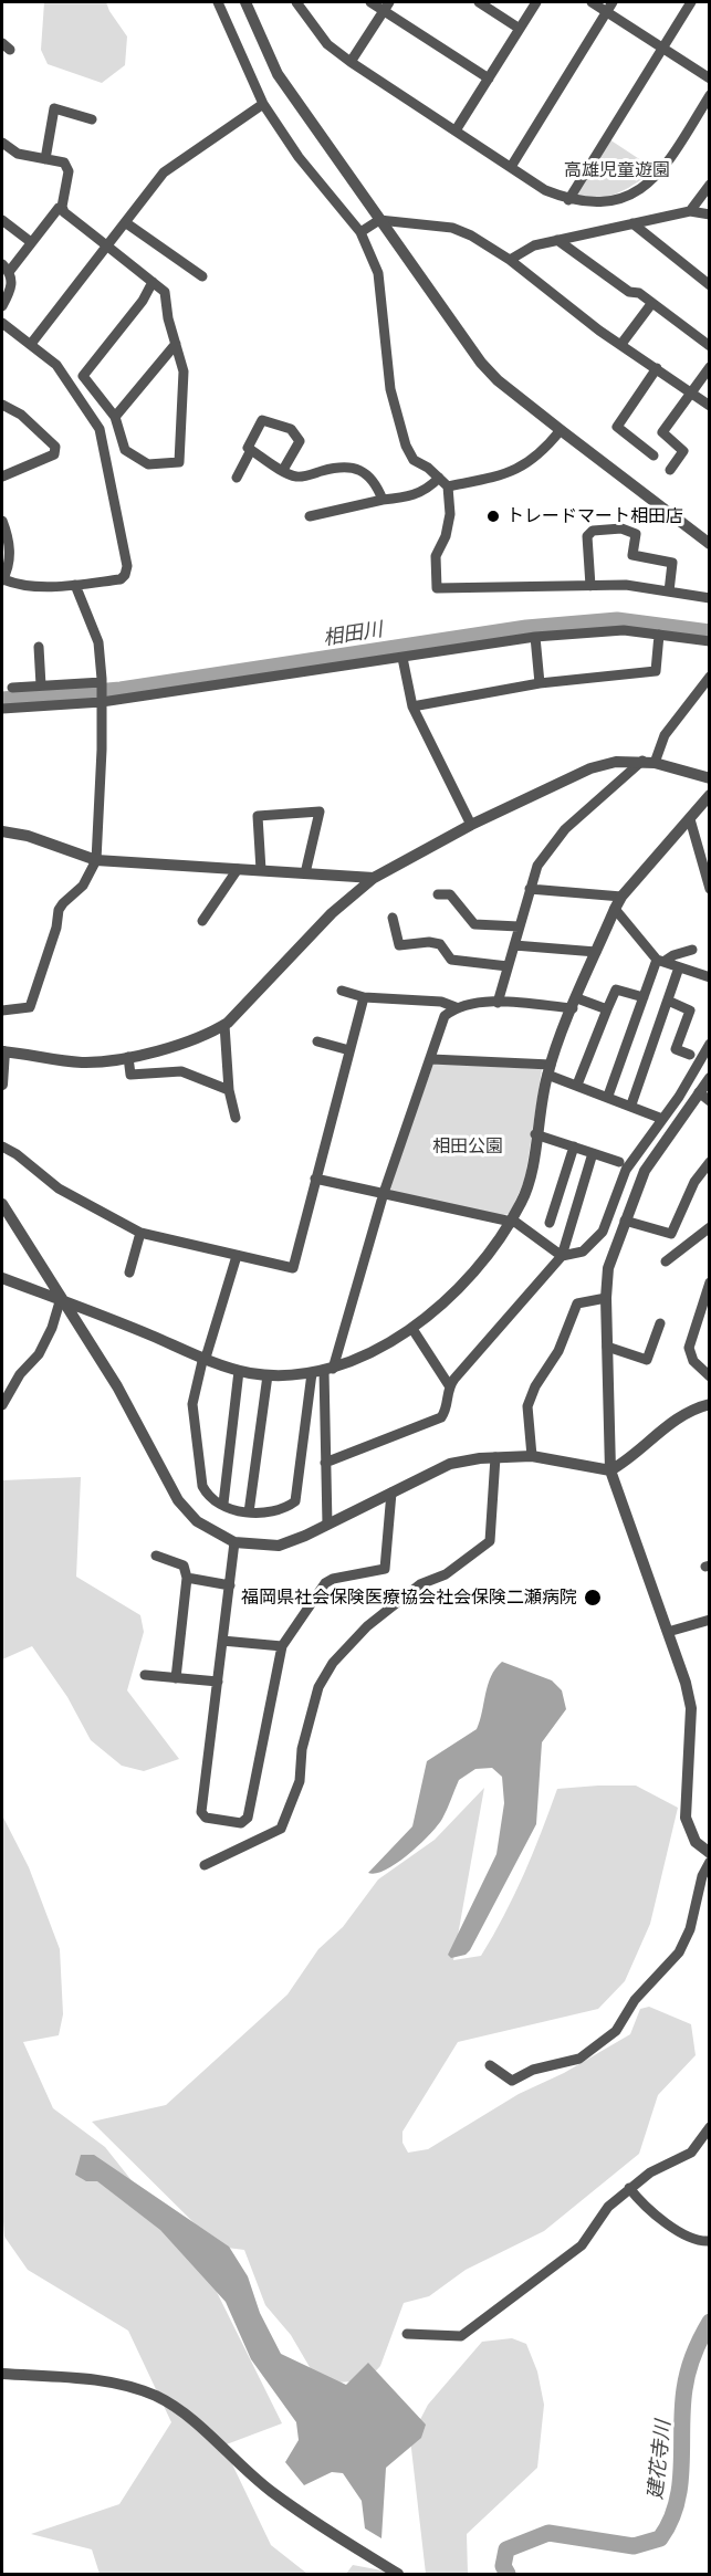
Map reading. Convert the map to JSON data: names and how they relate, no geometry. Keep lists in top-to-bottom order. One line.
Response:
{"water":["相田川","建花寺川"],"parks":["高雄児童遊園","相田公園"],"places":["トレードマート相田店","福岡県社会保険医療協会社会保険二瀬病院"]}
